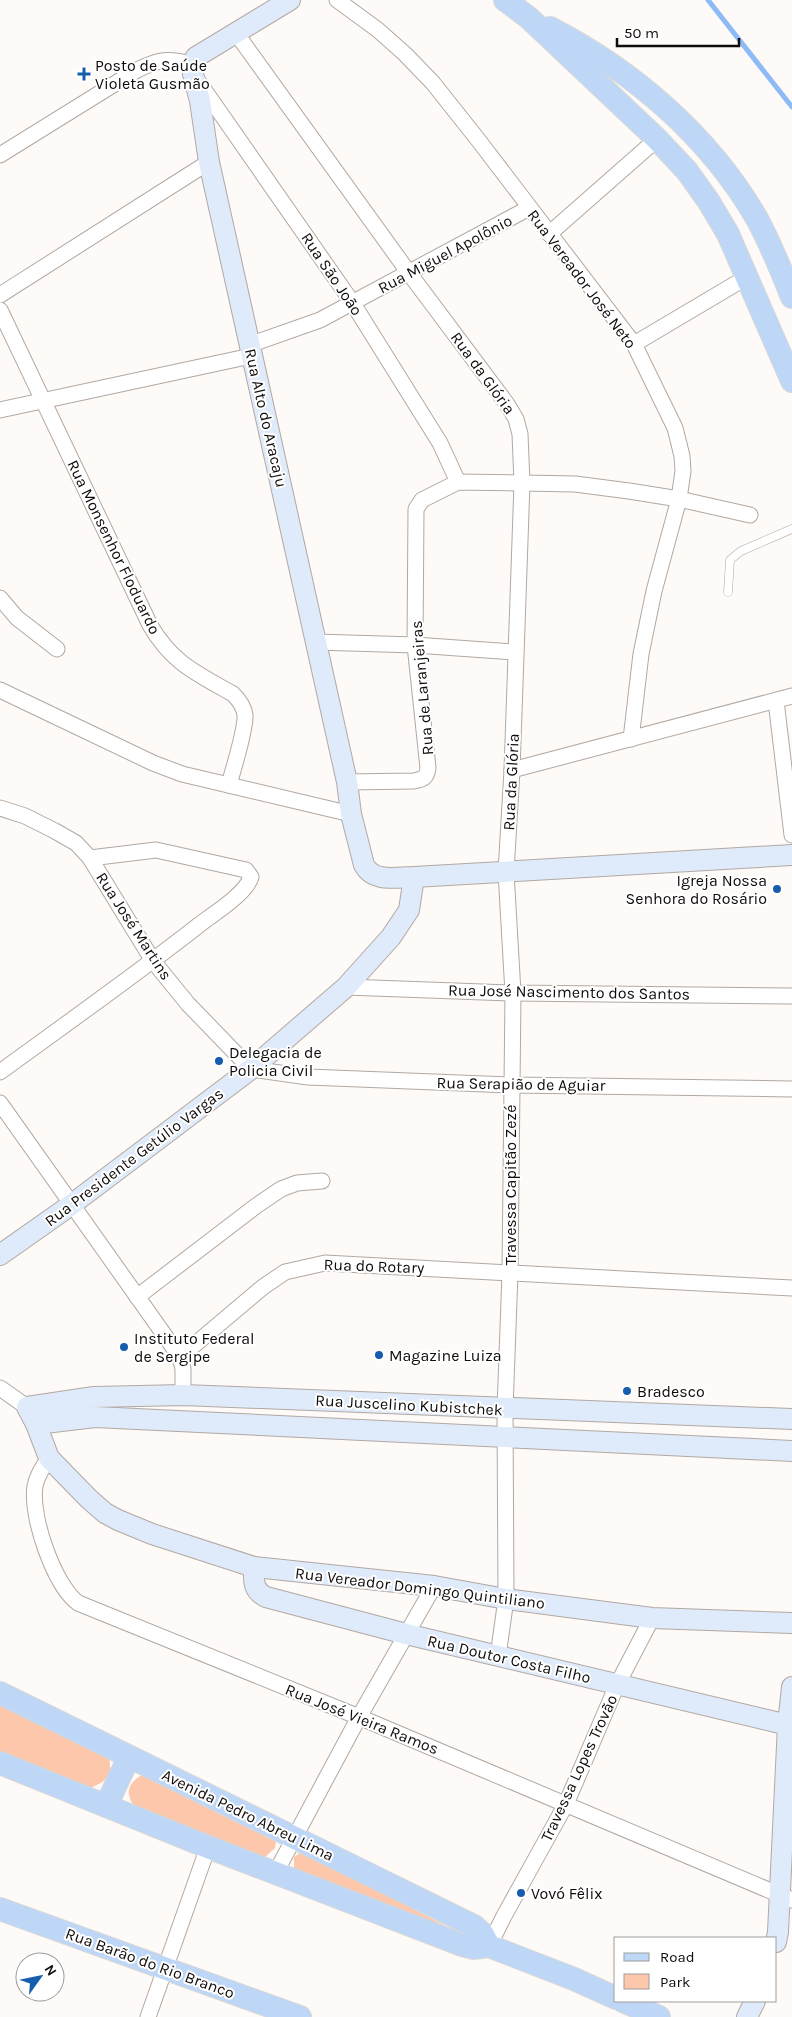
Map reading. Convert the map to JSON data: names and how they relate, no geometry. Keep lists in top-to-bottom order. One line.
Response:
{"streets":{"main road":["Avenida Pedro Abreu Lima","Rua Barão do Rio Branco"],"street":["Rua Miguel Apolônio","Rua São João","Rua Vereador José Neto","Rua da Glória","Rua Alto do Aracaju","Rua Monsenhor Floduardo","Rua de Laranjeiras","Rua José Martins","Rua José Nascimento dos Santos","Rua Serapião de Aguiar","Rua Presidente Getúlio Vargas","Travessa Capitão Zezé","Rua do Rotary","Rua Juscelino Kubistchek","Rua Vereador Domingo Quintiliano","Rua Doutor Costa Filho","Rua José Vieira Ramos","Travessa Lopes Trovão"]},"crossings":[["Rua Miguel Apolônio","Rua São João"],["Rua Miguel Apolônio","Rua Vereador José Neto"],["Rua Miguel Apolônio","Rua da Glória"],["Rua Miguel Apolônio","Rua Alto do Aracaju"],["Rua Miguel Apolônio","Rua Monsenhor Floduardo"],["Rua São João","Rua Alto do Aracaju"],["Rua São João","Rua de Laranjeiras"],["Rua da Glória","Travessa Capitão Zezé"],["Rua Alto do Aracaju","Rua de Laranjeiras"],["Rua Alto do Aracaju","Rua Presidente Getúlio Vargas"],["Rua José Martins","Rua Serapião de Aguiar"],["Rua José Martins","Rua Presidente Getúlio Vargas"],["Rua José Nascimento dos Santos","Rua Presidente Getúlio Vargas"],["Rua José Nascimento dos Santos","Travessa Capitão Zezé"],["Rua Serapião de Aguiar","Rua Presidente Getúlio Vargas"],["Rua Serapião de Aguiar","Travessa Capitão Zezé"],["Travessa Capitão Zezé","Rua do Rotary"],["Travessa Capitão Zezé","Rua Juscelino Kubistchek"],["Rua Vereador Domingo Quintiliano","Rua Doutor Costa Filho"],["Rua Vereador Domingo Quintiliano","Rua José Vieira Ramos"],["Rua Vereador Domingo Quintiliano","Travessa Lopes Trovão"],["Rua Doutor Costa Filho","Travessa Lopes Trovão"],["Rua José Vieira Ramos","Travessa Lopes Trovão"],["Travessa Lopes Trovão","Avenida Pedro Abreu Lima"]],"places":{"health":["Posto de Saúde Violeta Gusmão"],"other":["Igreja Nossa Senhora do Rosário","Delegacia de Policia Civil","Instituto Federal de Sergipe","Magazine Luiza","Bradesco","Vovó Fêlix"]},"legend":["Road","Park"],"scale_bar":"50 m","north":"top right"}
